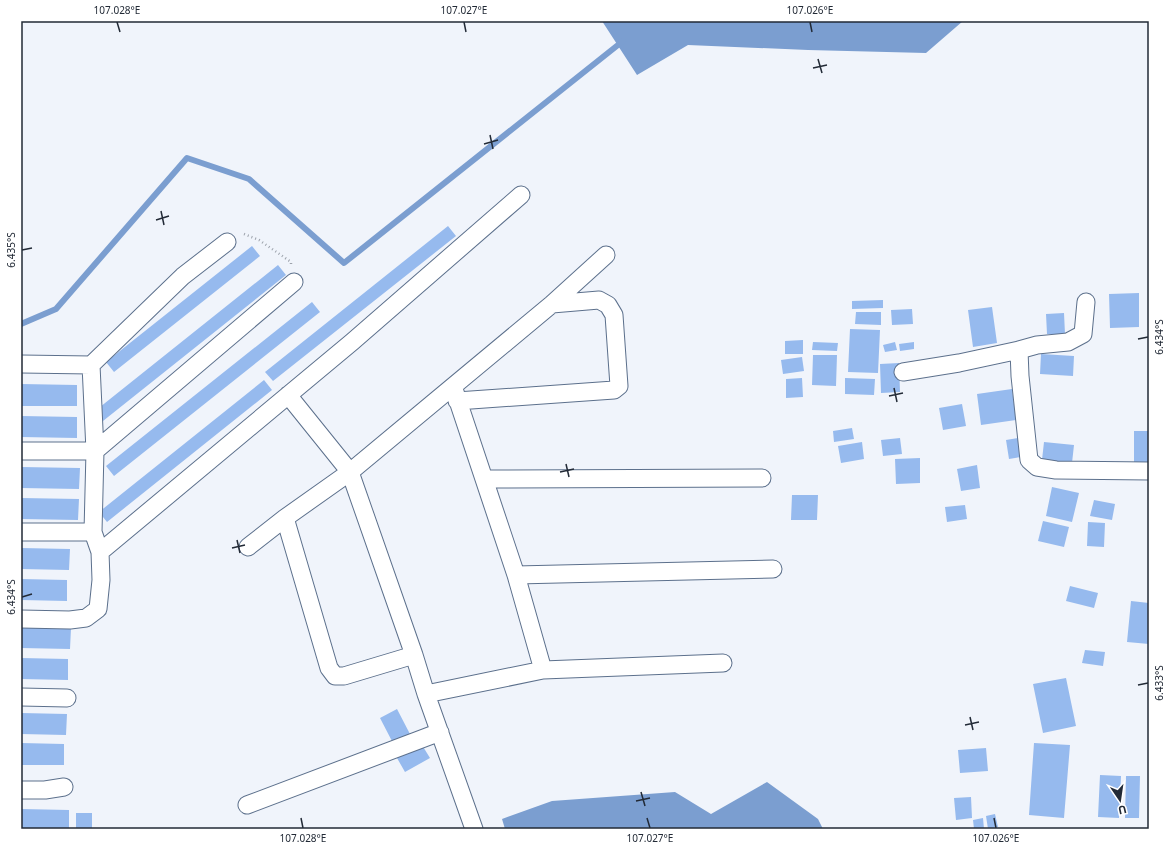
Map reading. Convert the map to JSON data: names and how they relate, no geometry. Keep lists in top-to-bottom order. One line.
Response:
{"north":"bottom","coordinates":["107.028°E","107.027°E","107.026°E","6.435°S","6.434°S","6.433°S"]}
